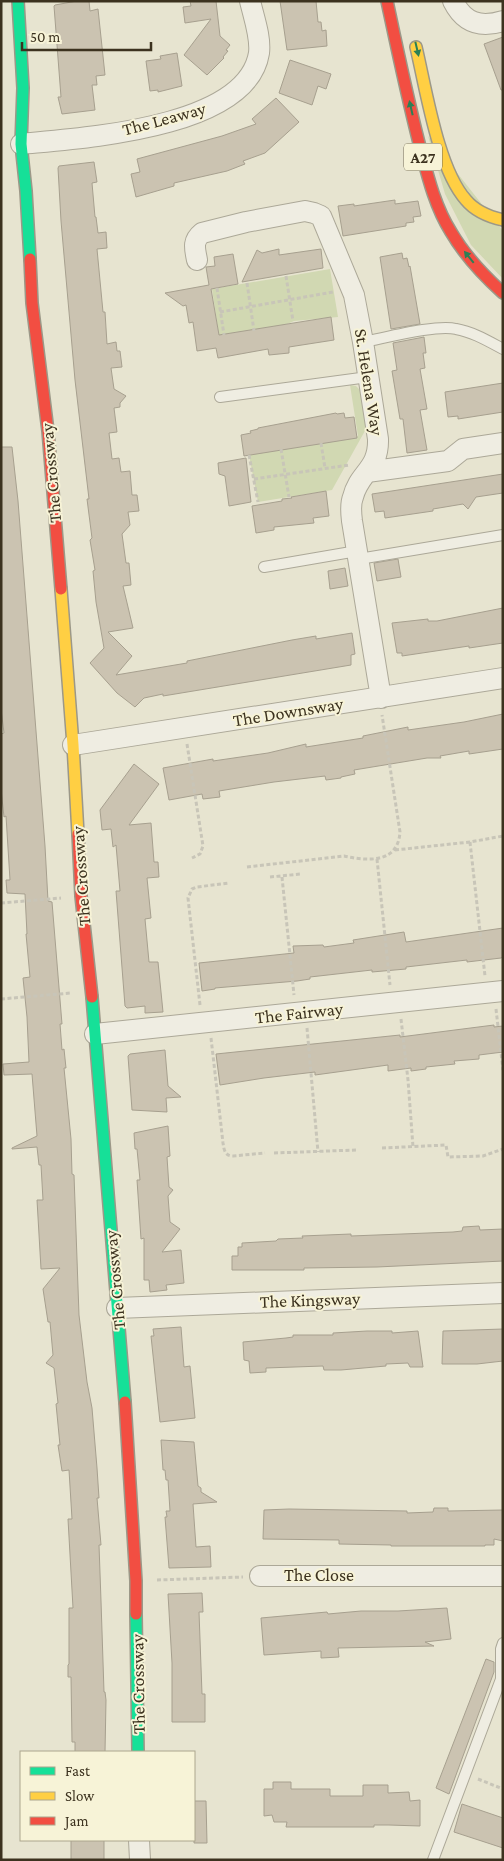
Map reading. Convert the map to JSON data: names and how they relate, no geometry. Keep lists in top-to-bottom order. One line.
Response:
{"streets":{"street":["The Leaway","A27","St. Helena Way","The Crossway","The Downsway","The Fairway","The Kingsway","The Close"]},"crossings":[["The Leaway","The Crossway"],["St. Helena Way","The Downsway"],["The Crossway","The Downsway"],["The Crossway","The Fairway"],["The Crossway","The Kingsway"],["The Crossway","The Close"]],"legend":["Fast","Slow","Jam"],"scale_bar":"50 m"}
